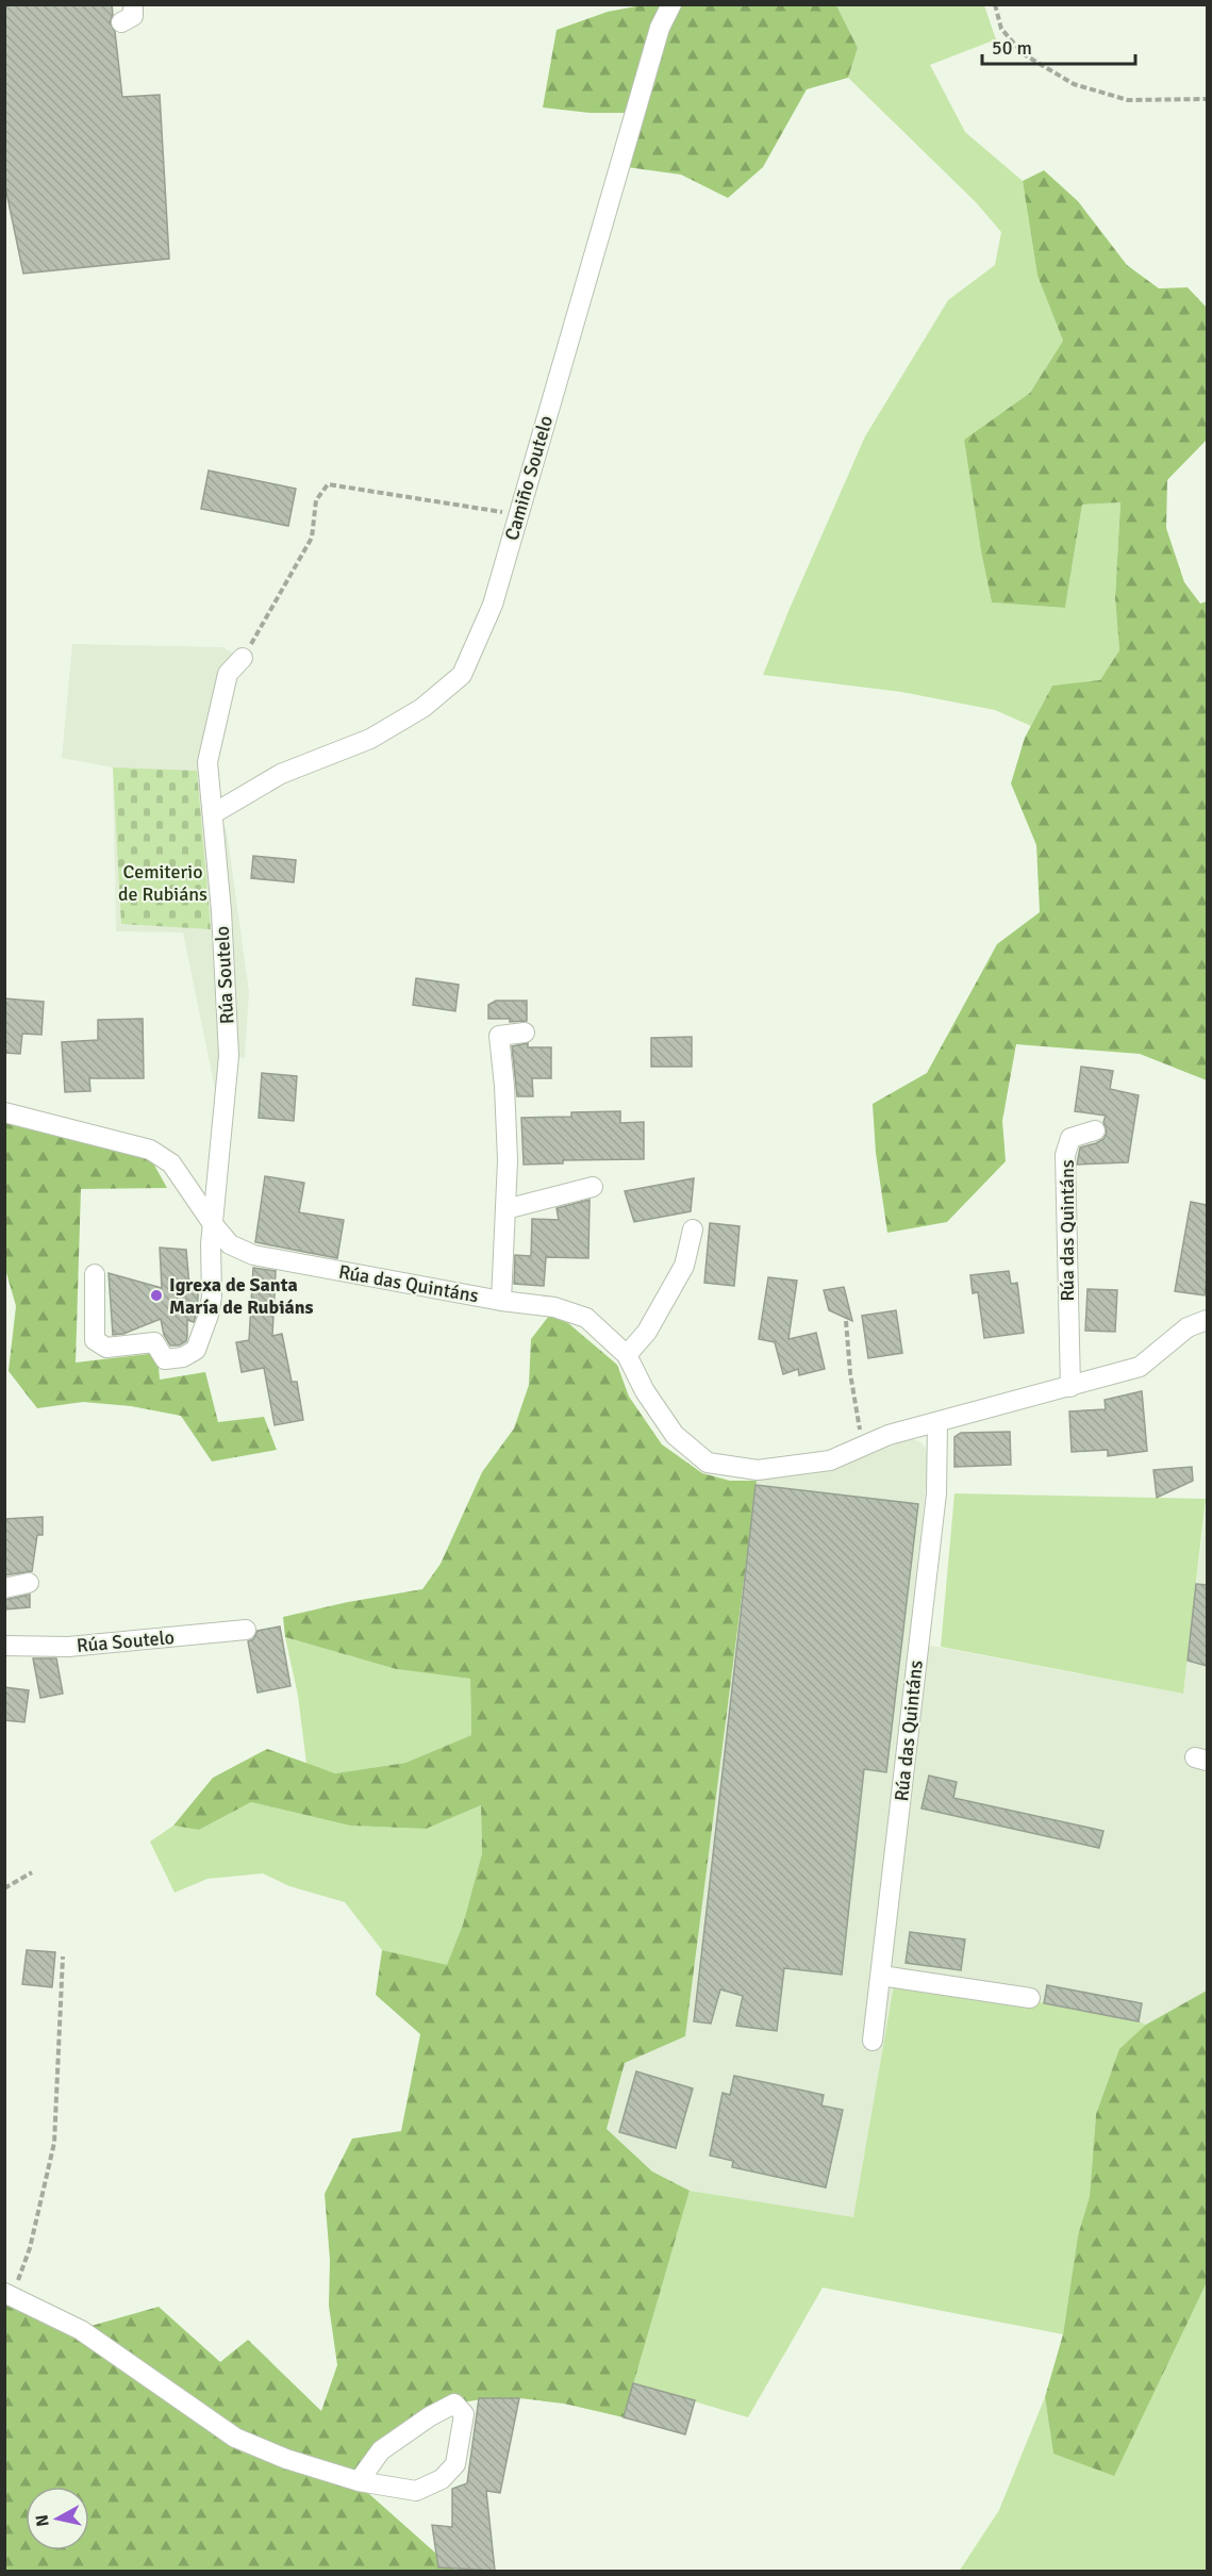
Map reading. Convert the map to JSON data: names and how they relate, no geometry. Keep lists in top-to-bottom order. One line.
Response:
{"streets":{"street":["Camiño Soutelo","Rúa Soutelo","Rúa das Quintáns"]},"crossings":[["Camiño Soutelo","Rúa Soutelo"],["Rúa Soutelo","Rúa das Quintáns"]],"parks":["Cemiterio de Rubiáns"],"places":["Igrexa de Santa María de Rubiáns"],"scale_bar":"50 m","north":"left"}
